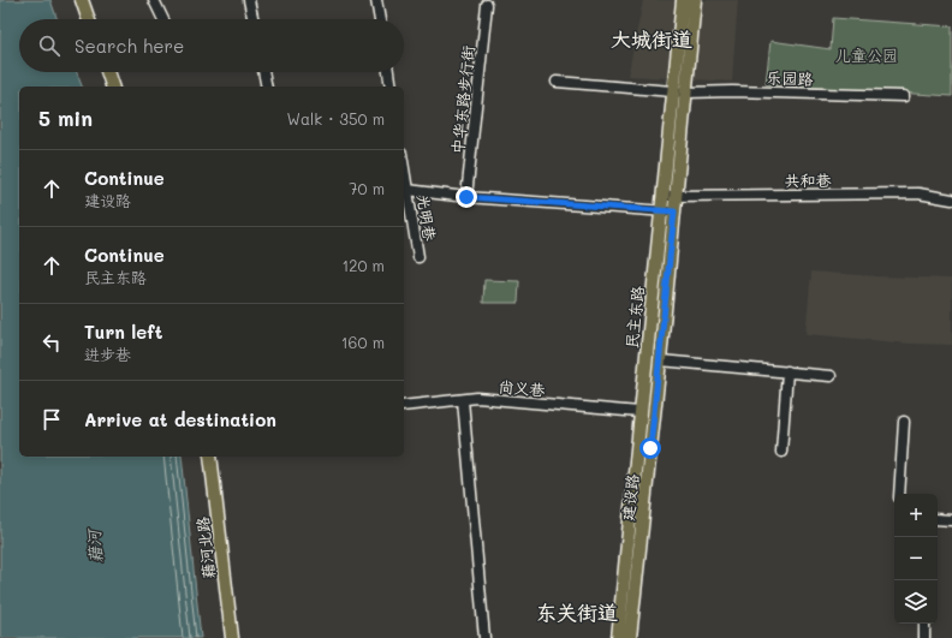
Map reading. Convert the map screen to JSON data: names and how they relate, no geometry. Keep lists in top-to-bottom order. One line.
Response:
{"streets":{"main road":["民主东路","建设路","藉河北路"],"street":["乐园路","中华东路步行街","共和巷","光明巷","尚义巷"]},"crossings":[["乐园路","民主东路"],["共和巷","民主东路"],["民主东路","尚义巷"],["民主东路","建设路"]],"districts":["大城街道","东关街道"],"water":["藉河"],"parks":["儿童公园"],"page":{"search":"Search here","heading":["5 min","Walk · 350 m"],"list":[["Continue","建设路","70 m"],["Continue","民主东路","120 m"],["Turn left","进步巷","160 m"],"Arrive at destination"],"map_buttons":["+","−"]}}
